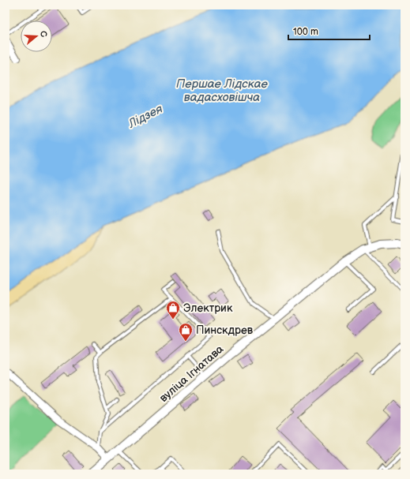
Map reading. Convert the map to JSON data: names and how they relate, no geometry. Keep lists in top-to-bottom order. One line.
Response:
{"streets":{"street":["вуліца Ігнатава"]},"water":["Першае Лідскае вадасховішча","Лідзея"],"places":{"shop":["Электрик","Пинскдрев"]},"scale_bar":"100 m","north":"right"}
